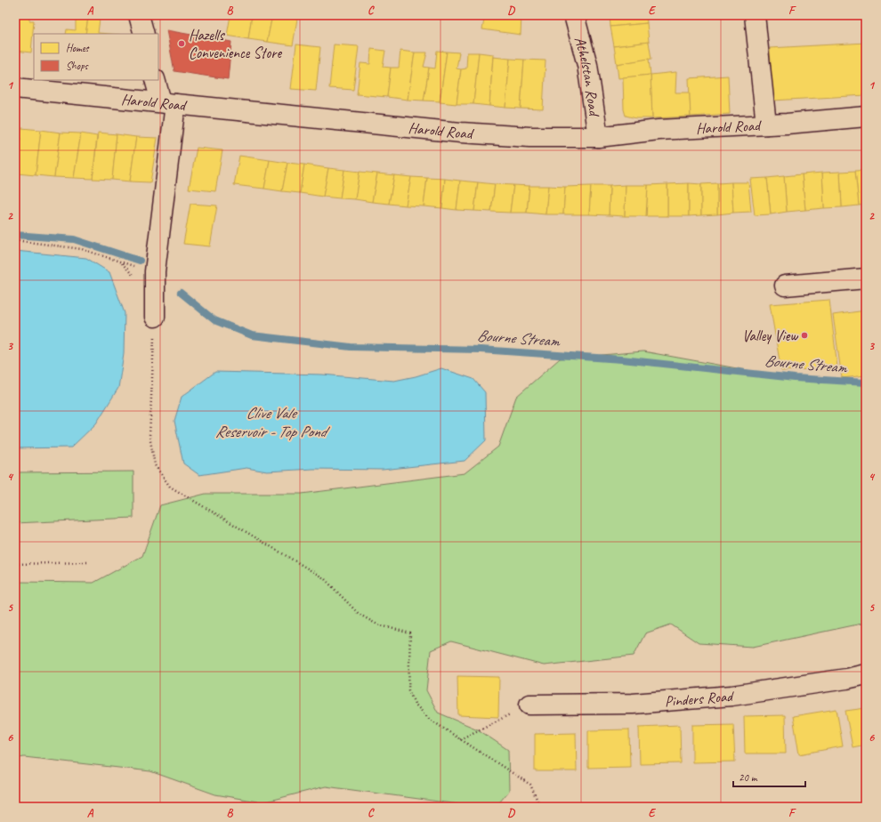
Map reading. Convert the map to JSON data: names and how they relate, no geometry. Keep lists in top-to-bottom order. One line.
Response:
{"streets":{"street":["Athelstan Road","Harold Road","Pinders Road"]},"crossings":[["Athelstan Road","Harold Road"]],"water":["Bourne Stream","Clive Vale Reservoir - Top Pond"],"places":["Hazells Convenience Store","Valley View"],"legend":["Homes","Shops"],"scale_bar":"20 m","grid":{"columns":["A","B","C","D","E","F"],"rows":["1","2","3","4","5","6"]}}
